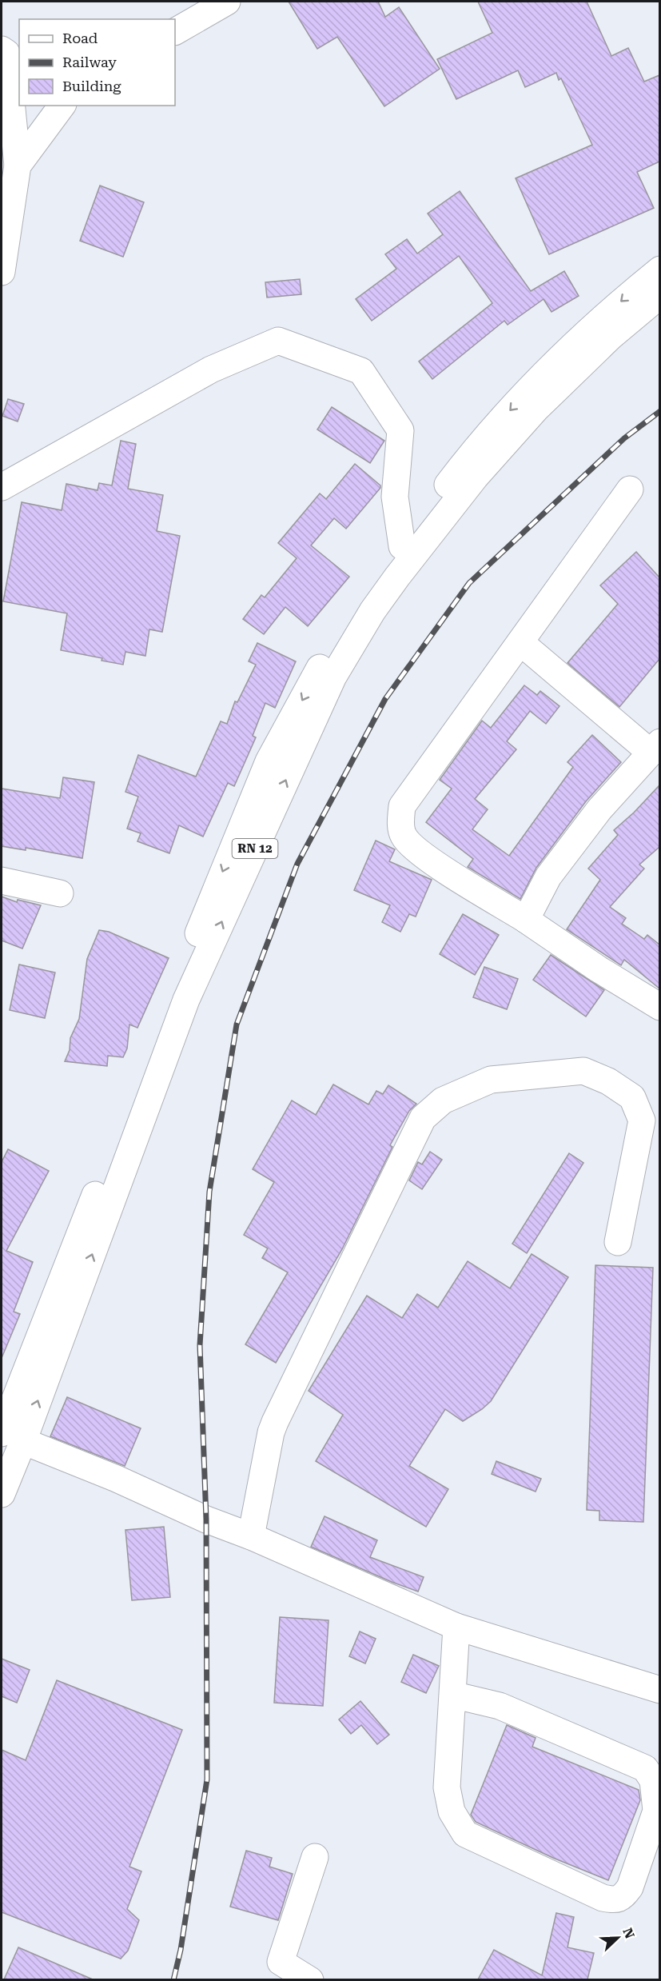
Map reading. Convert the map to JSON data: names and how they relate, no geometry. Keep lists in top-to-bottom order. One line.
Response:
{"streets":{"main road":["RN 12"]},"legend":["Road","Railway","Building"],"north":"top right"}
